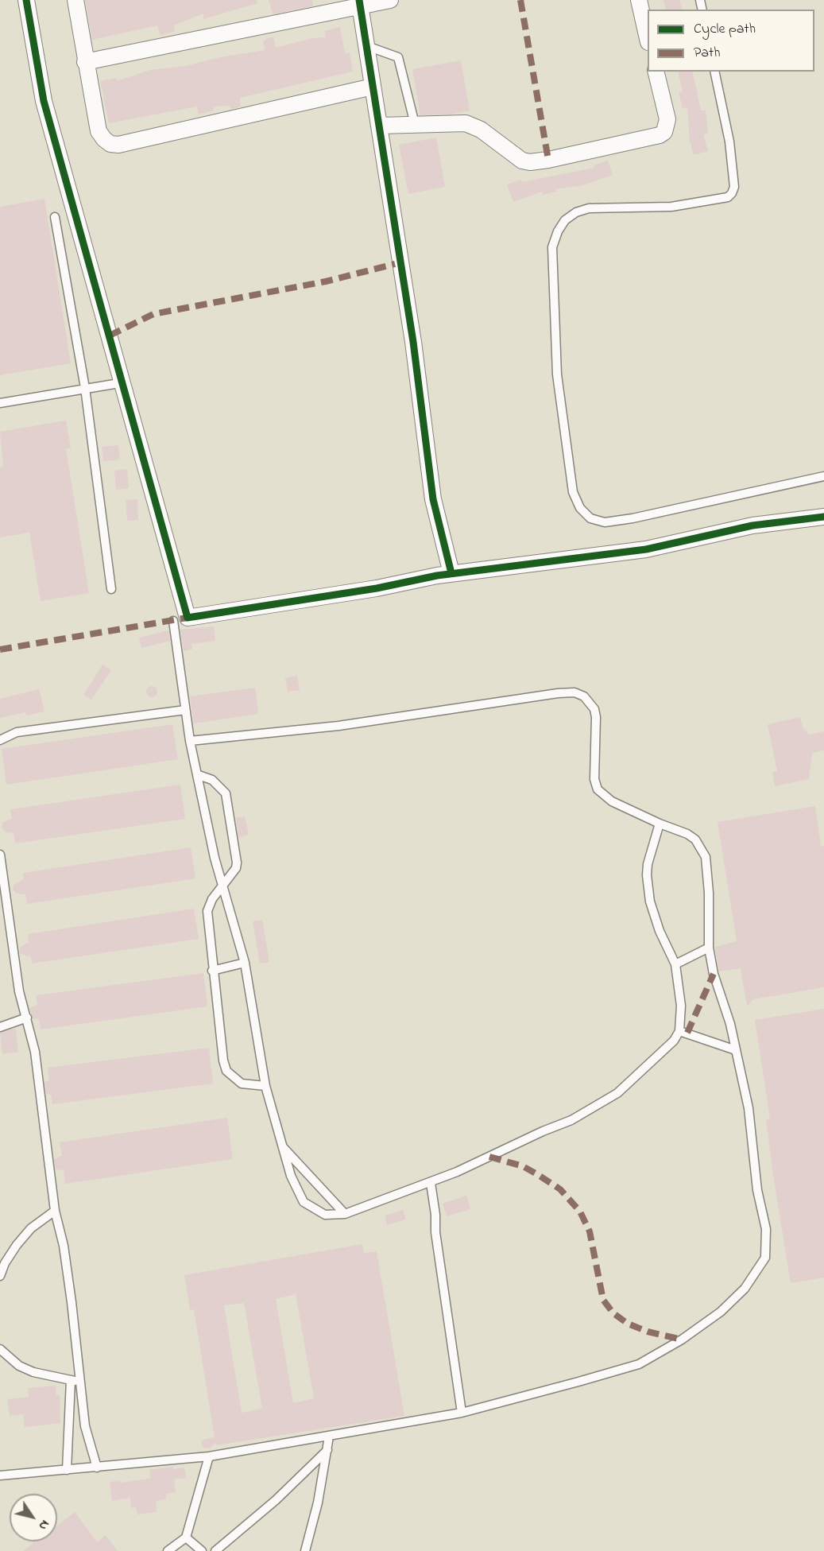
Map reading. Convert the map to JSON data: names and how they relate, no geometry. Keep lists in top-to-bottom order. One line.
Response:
{"legend":["Cycle path","Path"],"north":"bottom right"}
